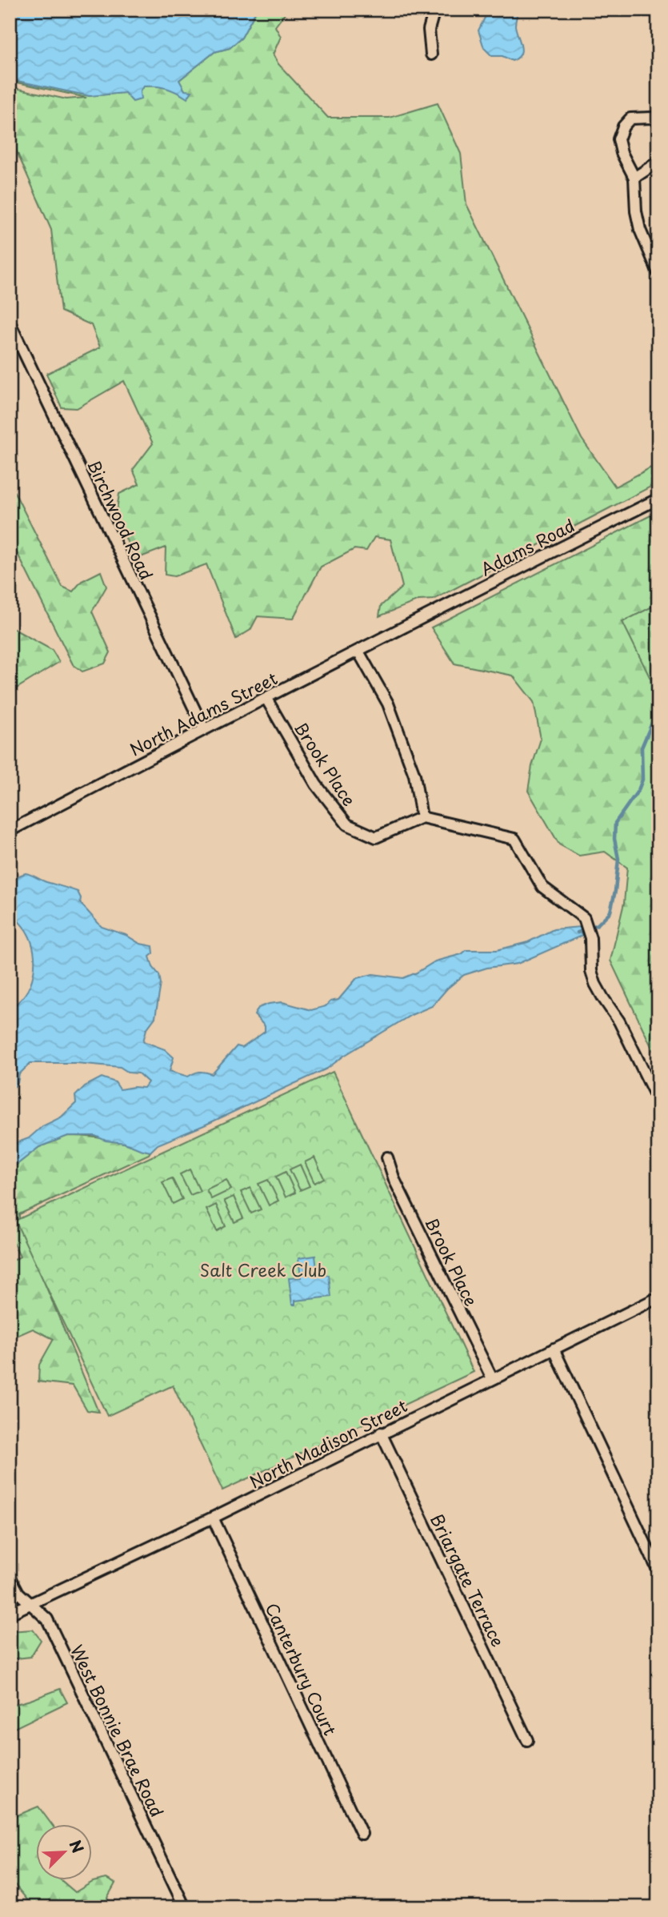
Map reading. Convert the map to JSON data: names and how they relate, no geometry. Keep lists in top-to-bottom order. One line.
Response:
{"streets":{"street":["Birchwood Road","Adams Road","North Adams Street","Brook Place","North Madison Street","Briargate Terrace","Canterbury Court","West Bonnie Brae Road"]},"crossings":[["Birchwood Road","North Adams Street"],["Adams Road","North Adams Street"],["North Adams Street","Brook Place"],["Brook Place","North Madison Street"],["North Madison Street","Briargate Terrace"],["North Madison Street","Canterbury Court"],["North Madison Street","West Bonnie Brae Road"]],"parks":["Salt Creek Club"],"north":"top right"}
